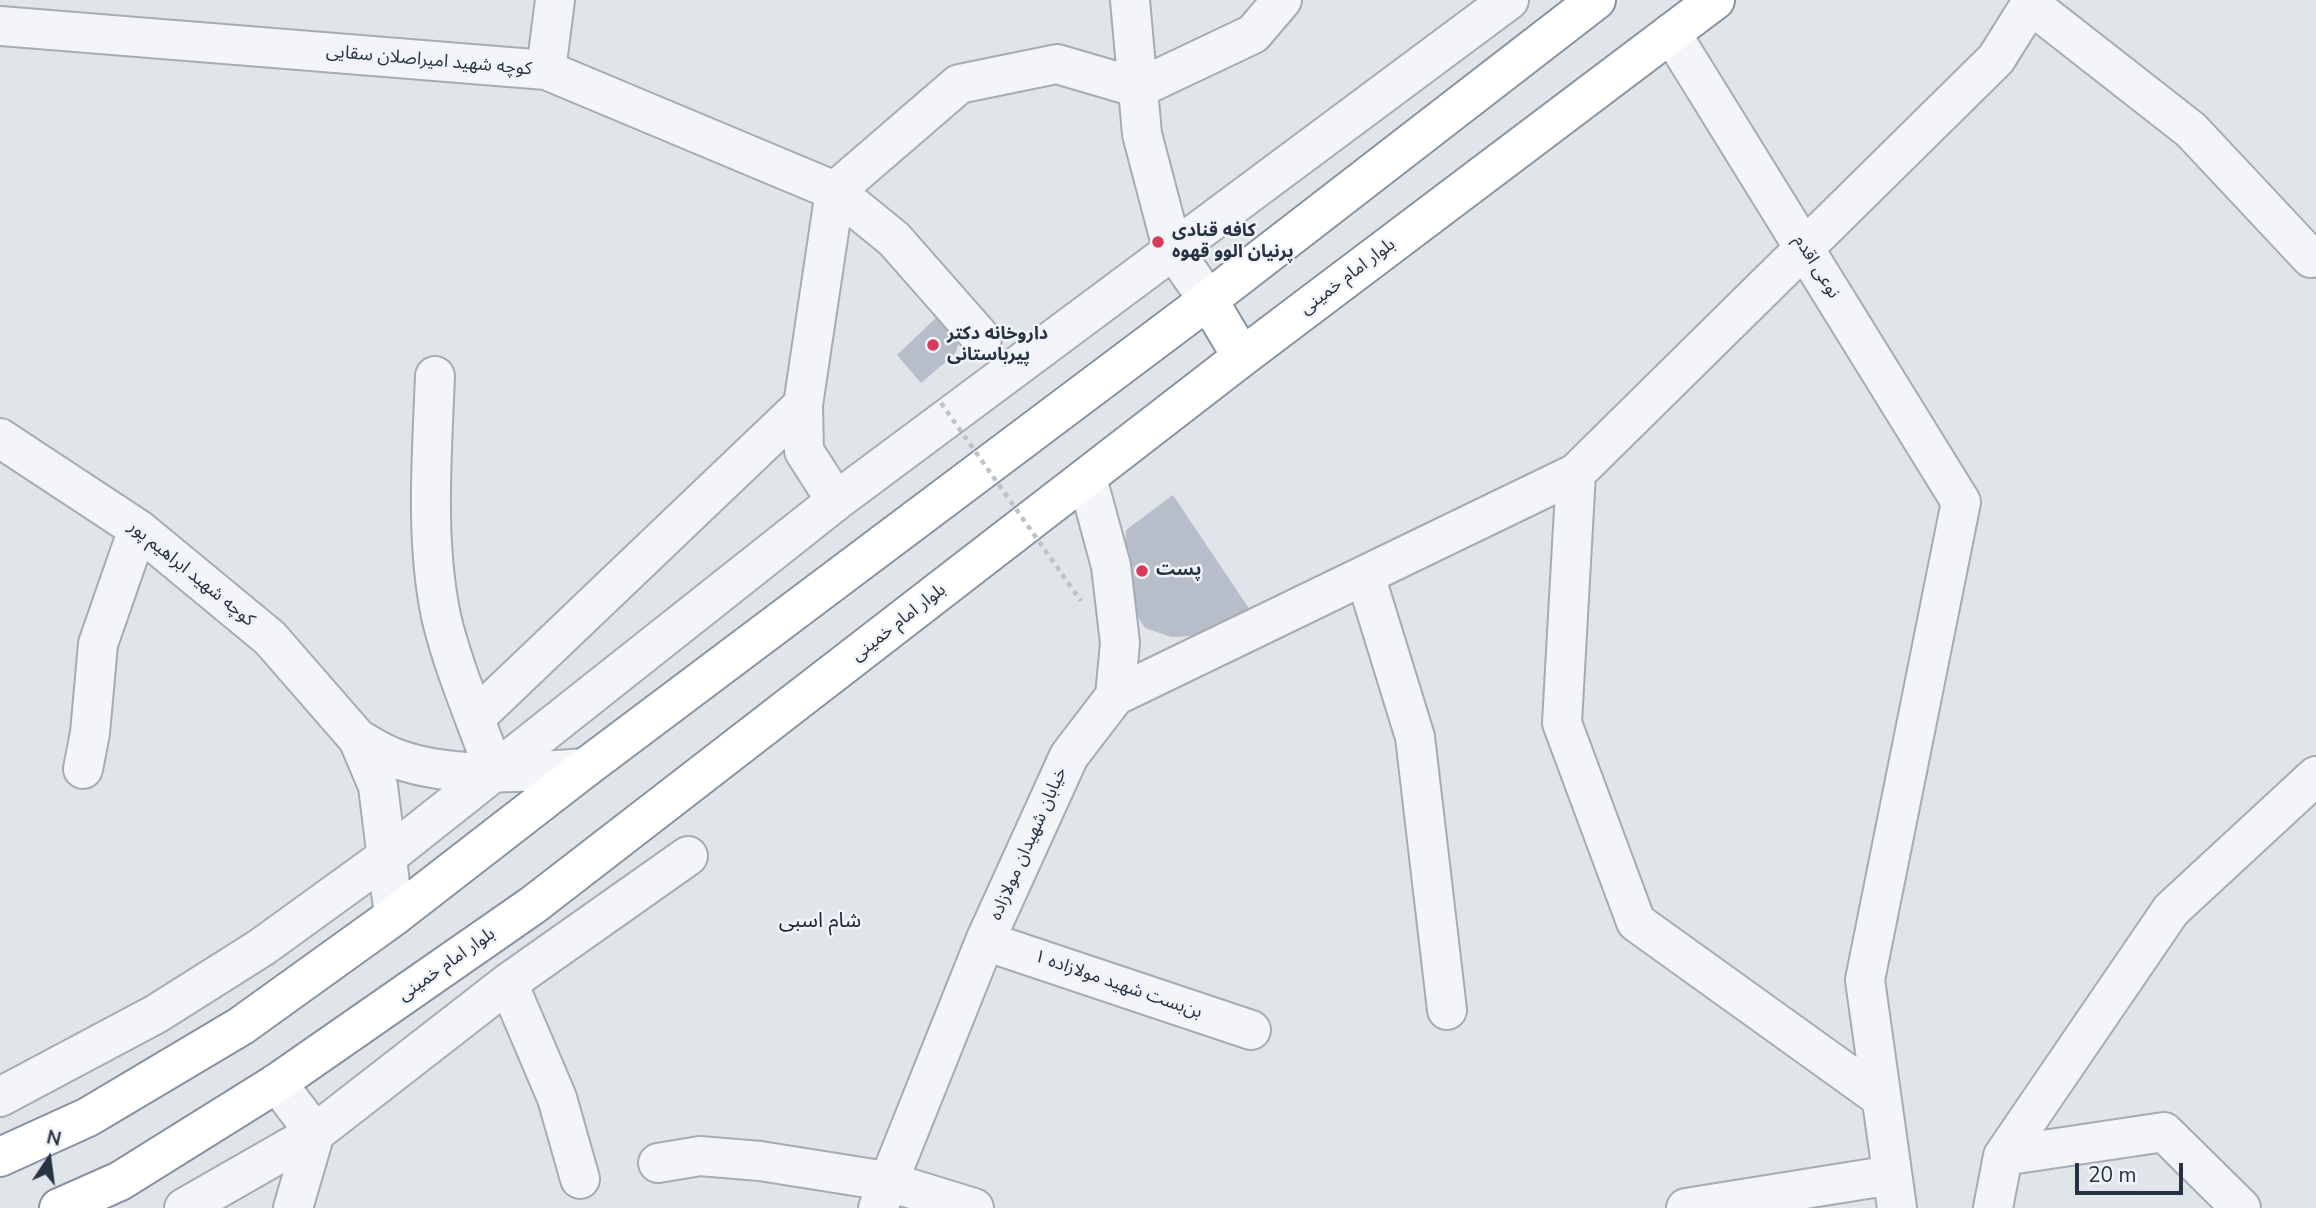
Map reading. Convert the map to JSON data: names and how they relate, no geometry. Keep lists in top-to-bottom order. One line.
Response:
{"streets":{"highway":["بلوار امام خمینی"],"street":["کوچه شهید امیراصلان سقایی","نوعی اقدم","کوچه شهید ابراهیم پور","خیابان شهیدان مولازاده","بن‌بست شهید مولازاده ۱"]},"crossings":[["نوعی اقدم","بلوار امام خمینی"],["خیابان شهیدان مولازاده","بن‌بست شهید مولازاده ۱"]],"districts":["شام اسبی"],"places":["کافه قنادی پرنیان الوو قهوه","داروخانه دکتر پیرباستانی","پست"],"scale_bar":"20 m","north":"top"}
